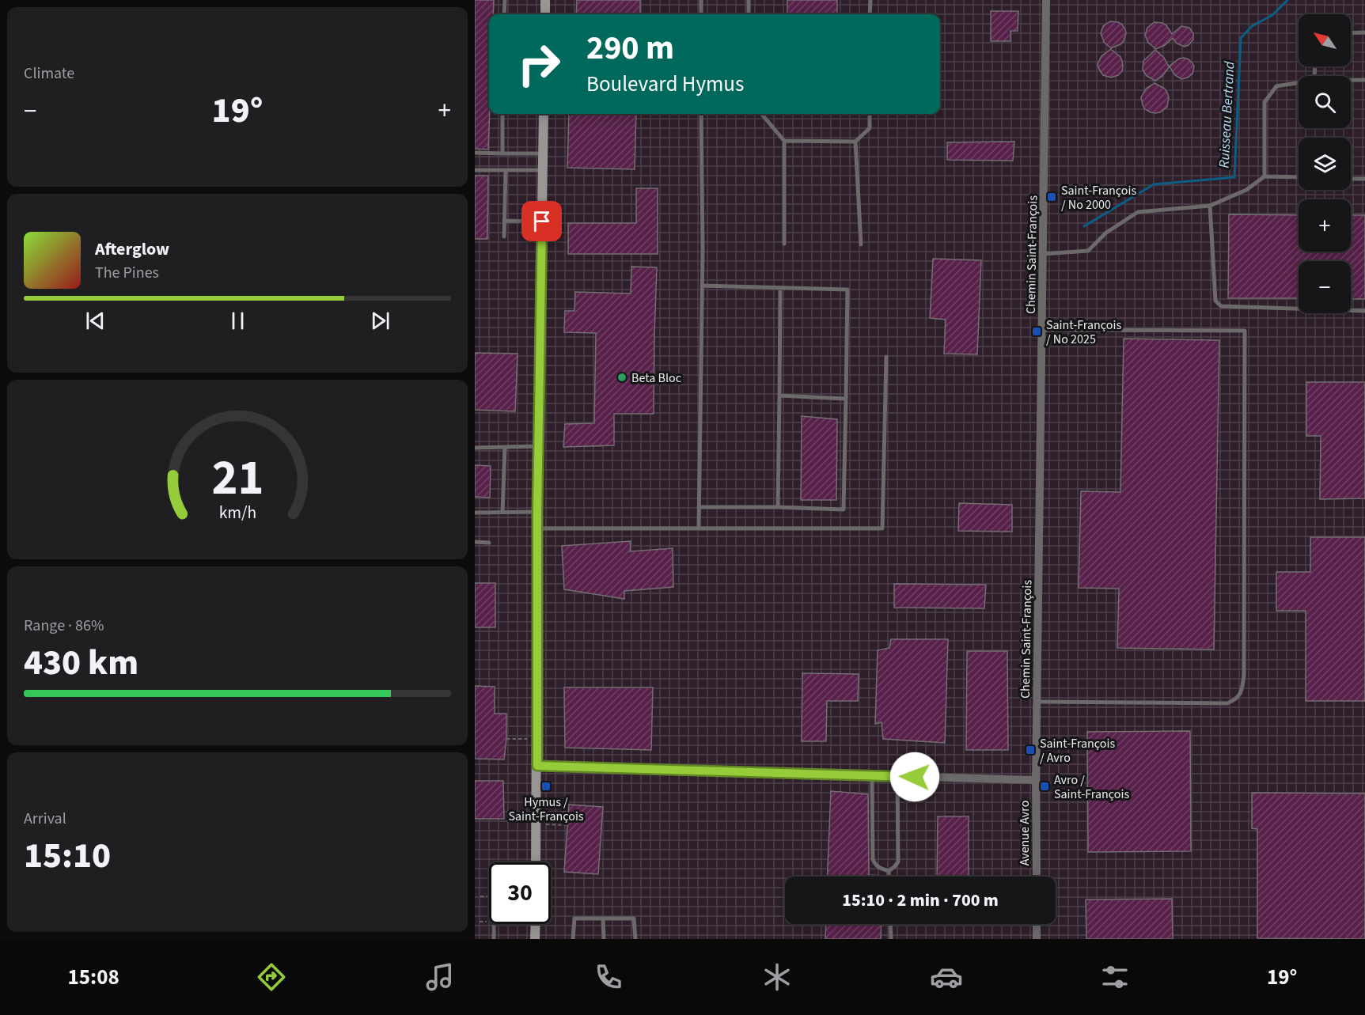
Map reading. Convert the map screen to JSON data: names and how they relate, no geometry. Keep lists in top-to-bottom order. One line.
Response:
{"streets":{"street":["Chemin Saint-François","Avenue Avro"]},"crossings":[["Chemin Saint-François","Avenue Avro"]],"water":["Ruisseau Bertrand"],"places":{"transit":["Saint-François / No 2000","Saint-François / No 2025","Saint-François / Avro","Hymus / Saint-François","Avro / Saint-François"],"other":["Beta Bloc"]},"north":"top left","page":{"tile":["Climate",["Range · 86%","430 km"],["Arrival","15:10"]],"map_buttons":["+","−"],"turn":["290 m","Boulevard Hymus"],"heat":["−","19°","+"],"song":["Afterglow","The Pines"],"limit":"30","trip":"15:10 · 2 min · 700 m","tabs":["15:08","19°"],"gauge":["21","km/h"]}}
